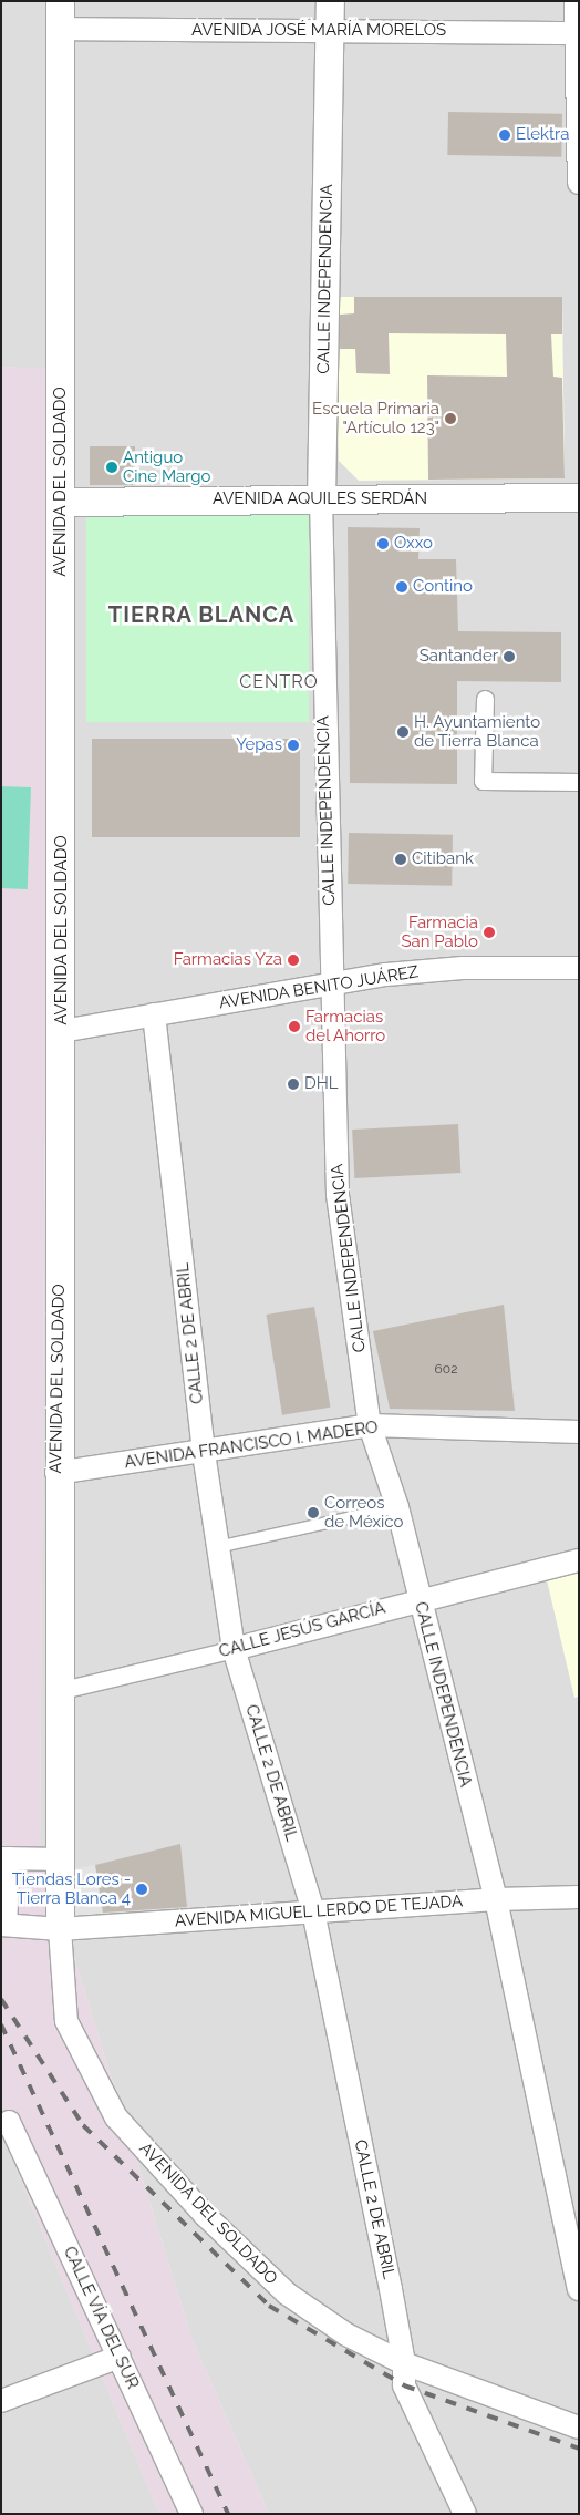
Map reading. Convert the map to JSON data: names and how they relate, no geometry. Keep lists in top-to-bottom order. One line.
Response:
{"streets":{"street":["AVENIDA JOSÉ MARÍA MORELOS","CALLE INDEPENDENCIA","AVENIDA DEL SOLDADO","AVENIDA AQUILES SERDÁN","AVENIDA BENITO JUÁREZ","CALLE 2 DE ABRIL","AVENIDA FRANCISCO I. MADERO","CALLE JESÚS GARCÍA","AVENIDA MIGUEL LERDO DE TEJADA","CALLE VÍA DEL SUR"]},"crossings":[["AVENIDA JOSÉ MARÍA MORELOS","CALLE INDEPENDENCIA"],["AVENIDA JOSÉ MARÍA MORELOS","AVENIDA DEL SOLDADO"],["CALLE INDEPENDENCIA","AVENIDA AQUILES SERDÁN"],["CALLE INDEPENDENCIA","AVENIDA BENITO JUÁREZ"],["CALLE INDEPENDENCIA","AVENIDA FRANCISCO I. MADERO"],["CALLE INDEPENDENCIA","CALLE JESÚS GARCÍA"],["CALLE INDEPENDENCIA","AVENIDA MIGUEL LERDO DE TEJADA"],["AVENIDA DEL SOLDADO","AVENIDA AQUILES SERDÁN"],["AVENIDA DEL SOLDADO","AVENIDA BENITO JUÁREZ"],["AVENIDA DEL SOLDADO","CALLE 2 DE ABRIL"],["AVENIDA DEL SOLDADO","AVENIDA FRANCISCO I. MADERO"],["AVENIDA DEL SOLDADO","CALLE JESÚS GARCÍA"],["AVENIDA DEL SOLDADO","AVENIDA MIGUEL LERDO DE TEJADA"],["AVENIDA BENITO JUÁREZ","CALLE 2 DE ABRIL"],["CALLE 2 DE ABRIL","AVENIDA FRANCISCO I. MADERO"],["CALLE 2 DE ABRIL","CALLE JESÚS GARCÍA"],["CALLE 2 DE ABRIL","AVENIDA MIGUEL LERDO DE TEJADA"]],"districts":["TIERRA BLANCA","CENTRO"],"places":["Elektra","Escuela Primaria \"Artículo 123\"","Antiguo Cine Margo","Oxxo","Contino","Santander","H. Ayuntamiento de Tierra Blanca","Yepas","Citibank","Farmacia San Pablo","Farmacias Yza","Farmacias del Ahorro","DHL","Correos de México","Tiendas Lores - Tierra Blanca 4"],"house_numbers":["602"]}
